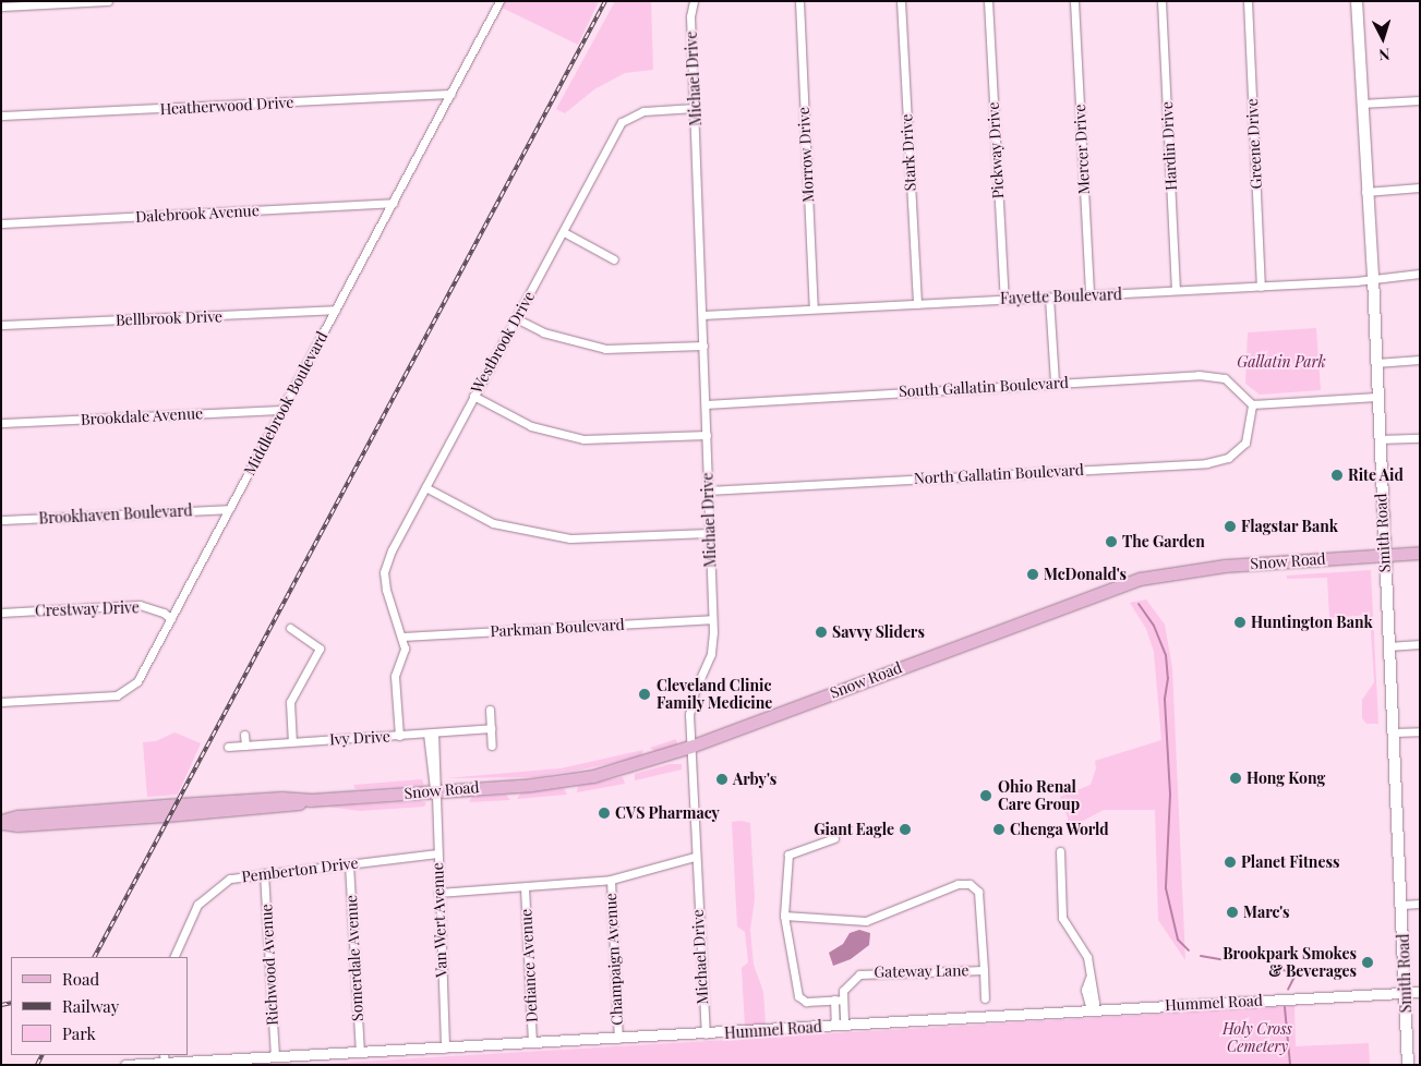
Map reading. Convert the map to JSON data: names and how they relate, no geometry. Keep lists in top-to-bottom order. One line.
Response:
{"streets":{"main road":["Smith Road","Snow Road"],"street":["Michael Drive","Heatherwood Drive","Greene Drive","Hardin Drive","Mercer Drive","Pickway Drive","Stark Drive","Morrow Drive","Dalebrook Avenue","Fayette Boulevard","Bellbrook Drive","Westbrook Drive","South Gallatin Boulevard","Middlebrook Boulevard","Brookdale Avenue","North Gallatin Boulevard","Brookhaven Boulevard","Crestway Drive","Parkman Boulevard","Ivy Drive","Pemberton Drive","Van Wert Avenue","Somerdale Avenue","Champaign Avenue","Richwood Avenue","Defiance Avenue","Gateway Lane","Hummel Road"]},"crossings":[["Michael Drive","Fayette Boulevard"],["Michael Drive","Westbrook Drive"],["Michael Drive","South Gallatin Boulevard"],["Michael Drive","North Gallatin Boulevard"],["Michael Drive","Snow Road"],["Michael Drive","Parkman Boulevard"],["Michael Drive","Hummel Road"],["Heatherwood Drive","Middlebrook Boulevard"],["Greene Drive","Fayette Boulevard"],["Hardin Drive","Fayette Boulevard"],["Mercer Drive","Fayette Boulevard"],["Pickway Drive","Fayette Boulevard"],["Stark Drive","Fayette Boulevard"],["Morrow Drive","Fayette Boulevard"],["Dalebrook Avenue","Middlebrook Boulevard"],["Fayette Boulevard","Smith Road"],["Bellbrook Drive","Middlebrook Boulevard"],["Westbrook Drive","Parkman Boulevard"],["South Gallatin Boulevard","North Gallatin Boulevard"],["Middlebrook Boulevard","Brookdale Avenue"],["Middlebrook Boulevard","Brookhaven Boulevard"],["Middlebrook Boulevard","Crestway Drive"],["Smith Road","Snow Road"],["Smith Road","Hummel Road"],["Snow Road","Van Wert Avenue"],["Ivy Drive","Van Wert Avenue"],["Pemberton Drive","Van Wert Avenue"],["Pemberton Drive","Somerdale Avenue"],["Pemberton Drive","Richwood Avenue"],["Van Wert Avenue","Hummel Road"],["Somerdale Avenue","Hummel Road"],["Champaign Avenue","Hummel Road"],["Richwood Avenue","Hummel Road"],["Defiance Avenue","Hummel Road"]],"parks":["Gallatin Park","Holy Cross Cemetery"],"places":["Rite Aid","Flagstar Bank","The Garden","McDonald's","Huntington Bank","Savvy Sliders","Cleveland Clinic Family Medicine","Hong Kong","Arby's","Ohio Renal Care Group","CVS Pharmacy","Giant Eagle","Chenga World","Planet Fitness","Marc's","Brookpark Smokes & Beverages"],"legend":["Road","Railway","Park"],"north":"bottom"}
